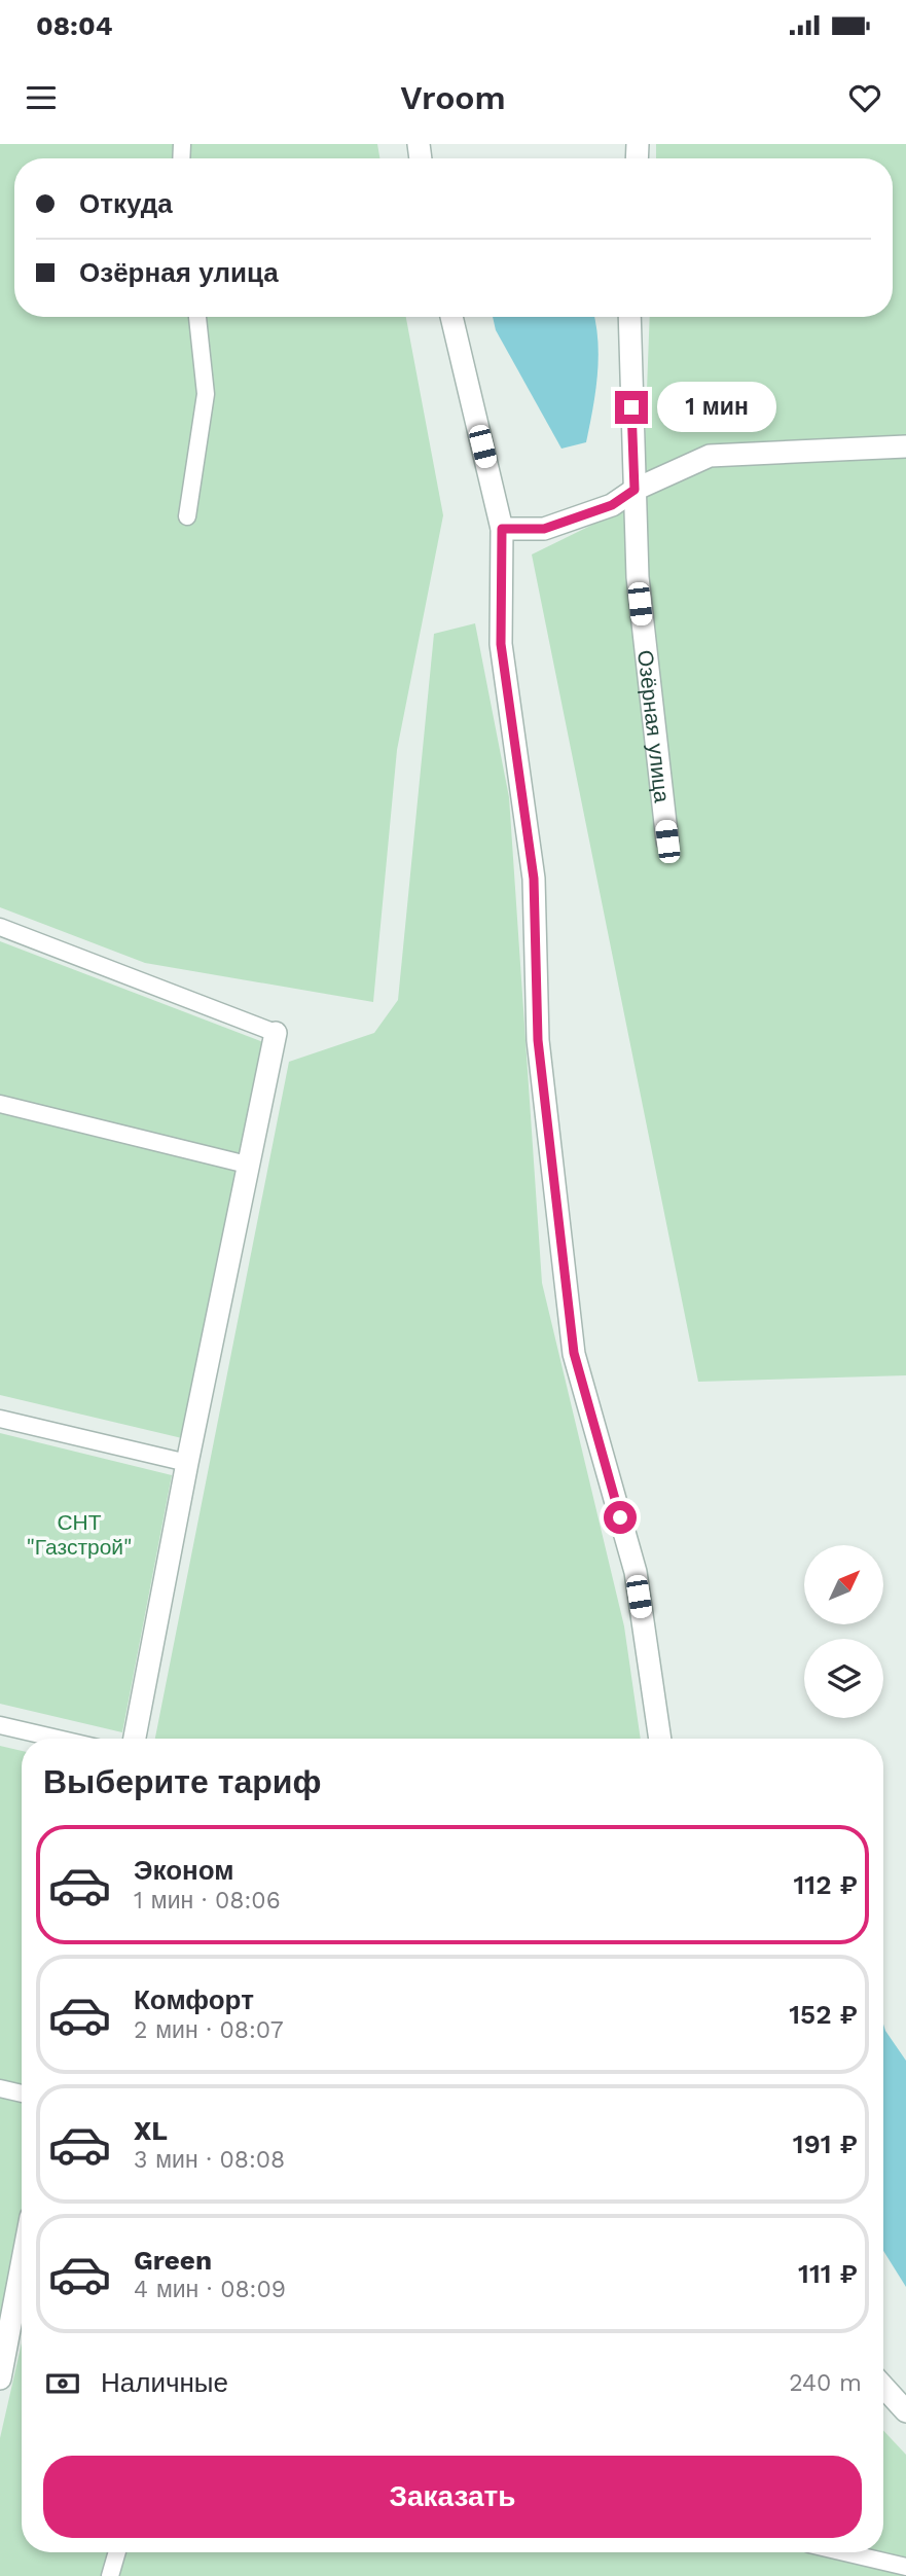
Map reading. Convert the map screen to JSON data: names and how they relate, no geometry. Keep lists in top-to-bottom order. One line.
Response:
{"streets":{"street":["Озёрная улица"]},"parks":["СНТ \"Газстрой\""],"north":"top right","page":{"status":"08:04","header":"Vroom","banner":["Откуда","Озёрная улица"],"bubble":"1 мин","heading":"Выберите тариф","list":[{"name":"Эконом","note":"1 мин · 08:06","value":"112 ₽"},{"name":"Комфорт","note":"2 мин · 08:07","value":"152 ₽"},{"name":"XL","note":"3 мин · 08:08","value":"191 ₽"},{"name":"Green","note":"4 мин · 08:09","value":"111 ₽"}],"pay":["Наличные","240 m"],"buttons":"Заказать"}}
